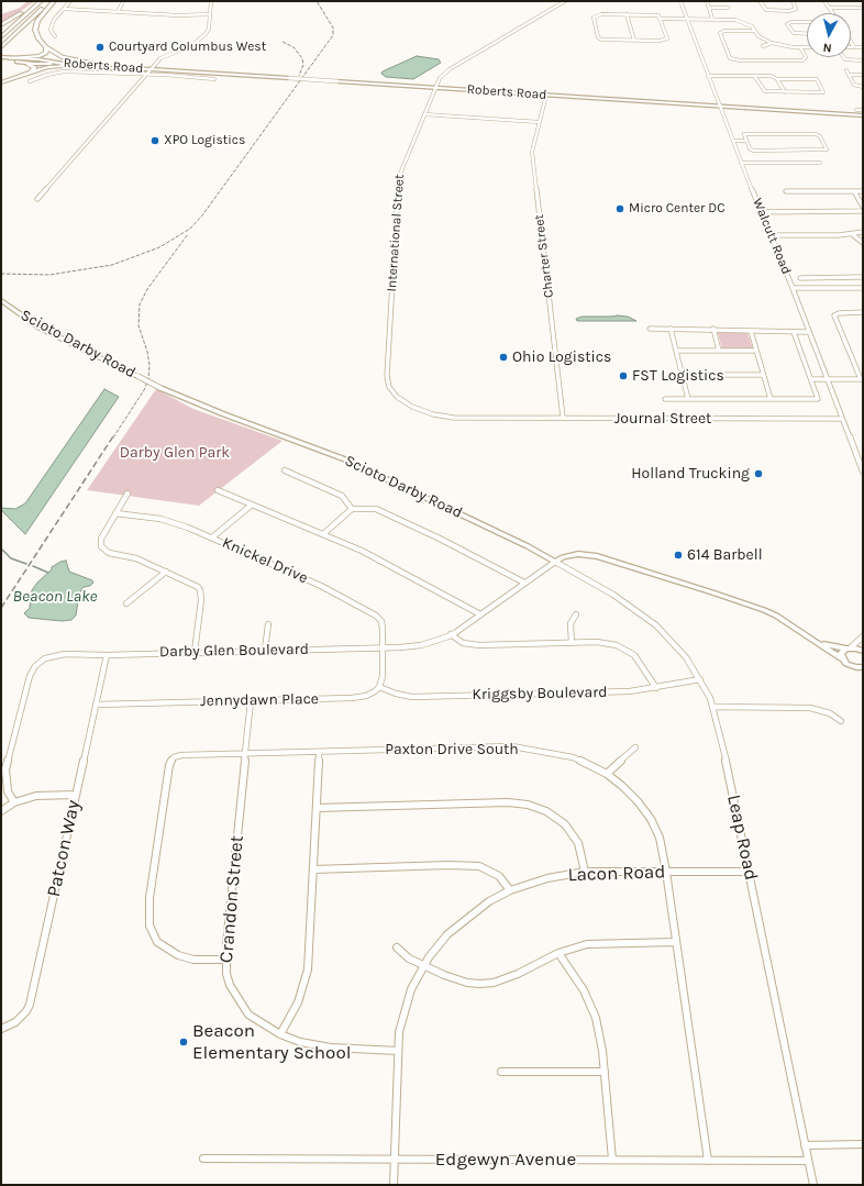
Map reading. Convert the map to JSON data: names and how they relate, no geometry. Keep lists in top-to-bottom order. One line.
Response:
{"streets":{"main road":["Roberts Road","Scioto Darby Road"],"street":["International Street","Walcutt Road","Charter Street","Journal Street","Knickel Drive","Darby Glen Boulevard","Kriggsby Boulevard","Jennydawn Place","Paxton Drive South","Leap Road","Patcon Way","Lacon Road","Crandon Street","Edgewyn Avenue"]},"crossings":[["Roberts Road","International Street"],["Roberts Road","Walcutt Road"],["Roberts Road","Charter Street"],["International Street","Journal Street"],["Walcutt Road","Journal Street"],["Charter Street","Journal Street"],["Scioto Darby Road","Darby Glen Boulevard"],["Scioto Darby Road","Leap Road"],["Knickel Drive","Darby Glen Boulevard"],["Darby Glen Boulevard","Leap Road"],["Darby Glen Boulevard","Patcon Way"],["Kriggsby Boulevard","Jennydawn Place"],["Kriggsby Boulevard","Leap Road"],["Jennydawn Place","Patcon Way"],["Jennydawn Place","Crandon Street"],["Paxton Drive South","Lacon Road"],["Paxton Drive South","Crandon Street"],["Paxton Drive South","Edgewyn Avenue"],["Leap Road","Lacon Road"],["Leap Road","Edgewyn Avenue"],["Lacon Road","Crandon Street"],["Lacon Road","Edgewyn Avenue"]],"water":["Beacon Lake"],"parks":["Darby Glen Park"],"places":["Courtyard Columbus West","XPO Logistics","Micro Center DC","Ohio Logistics","FST Logistics","Holland Trucking","614 Barbell","Beacon Elementary School"],"north":"bottom"}
